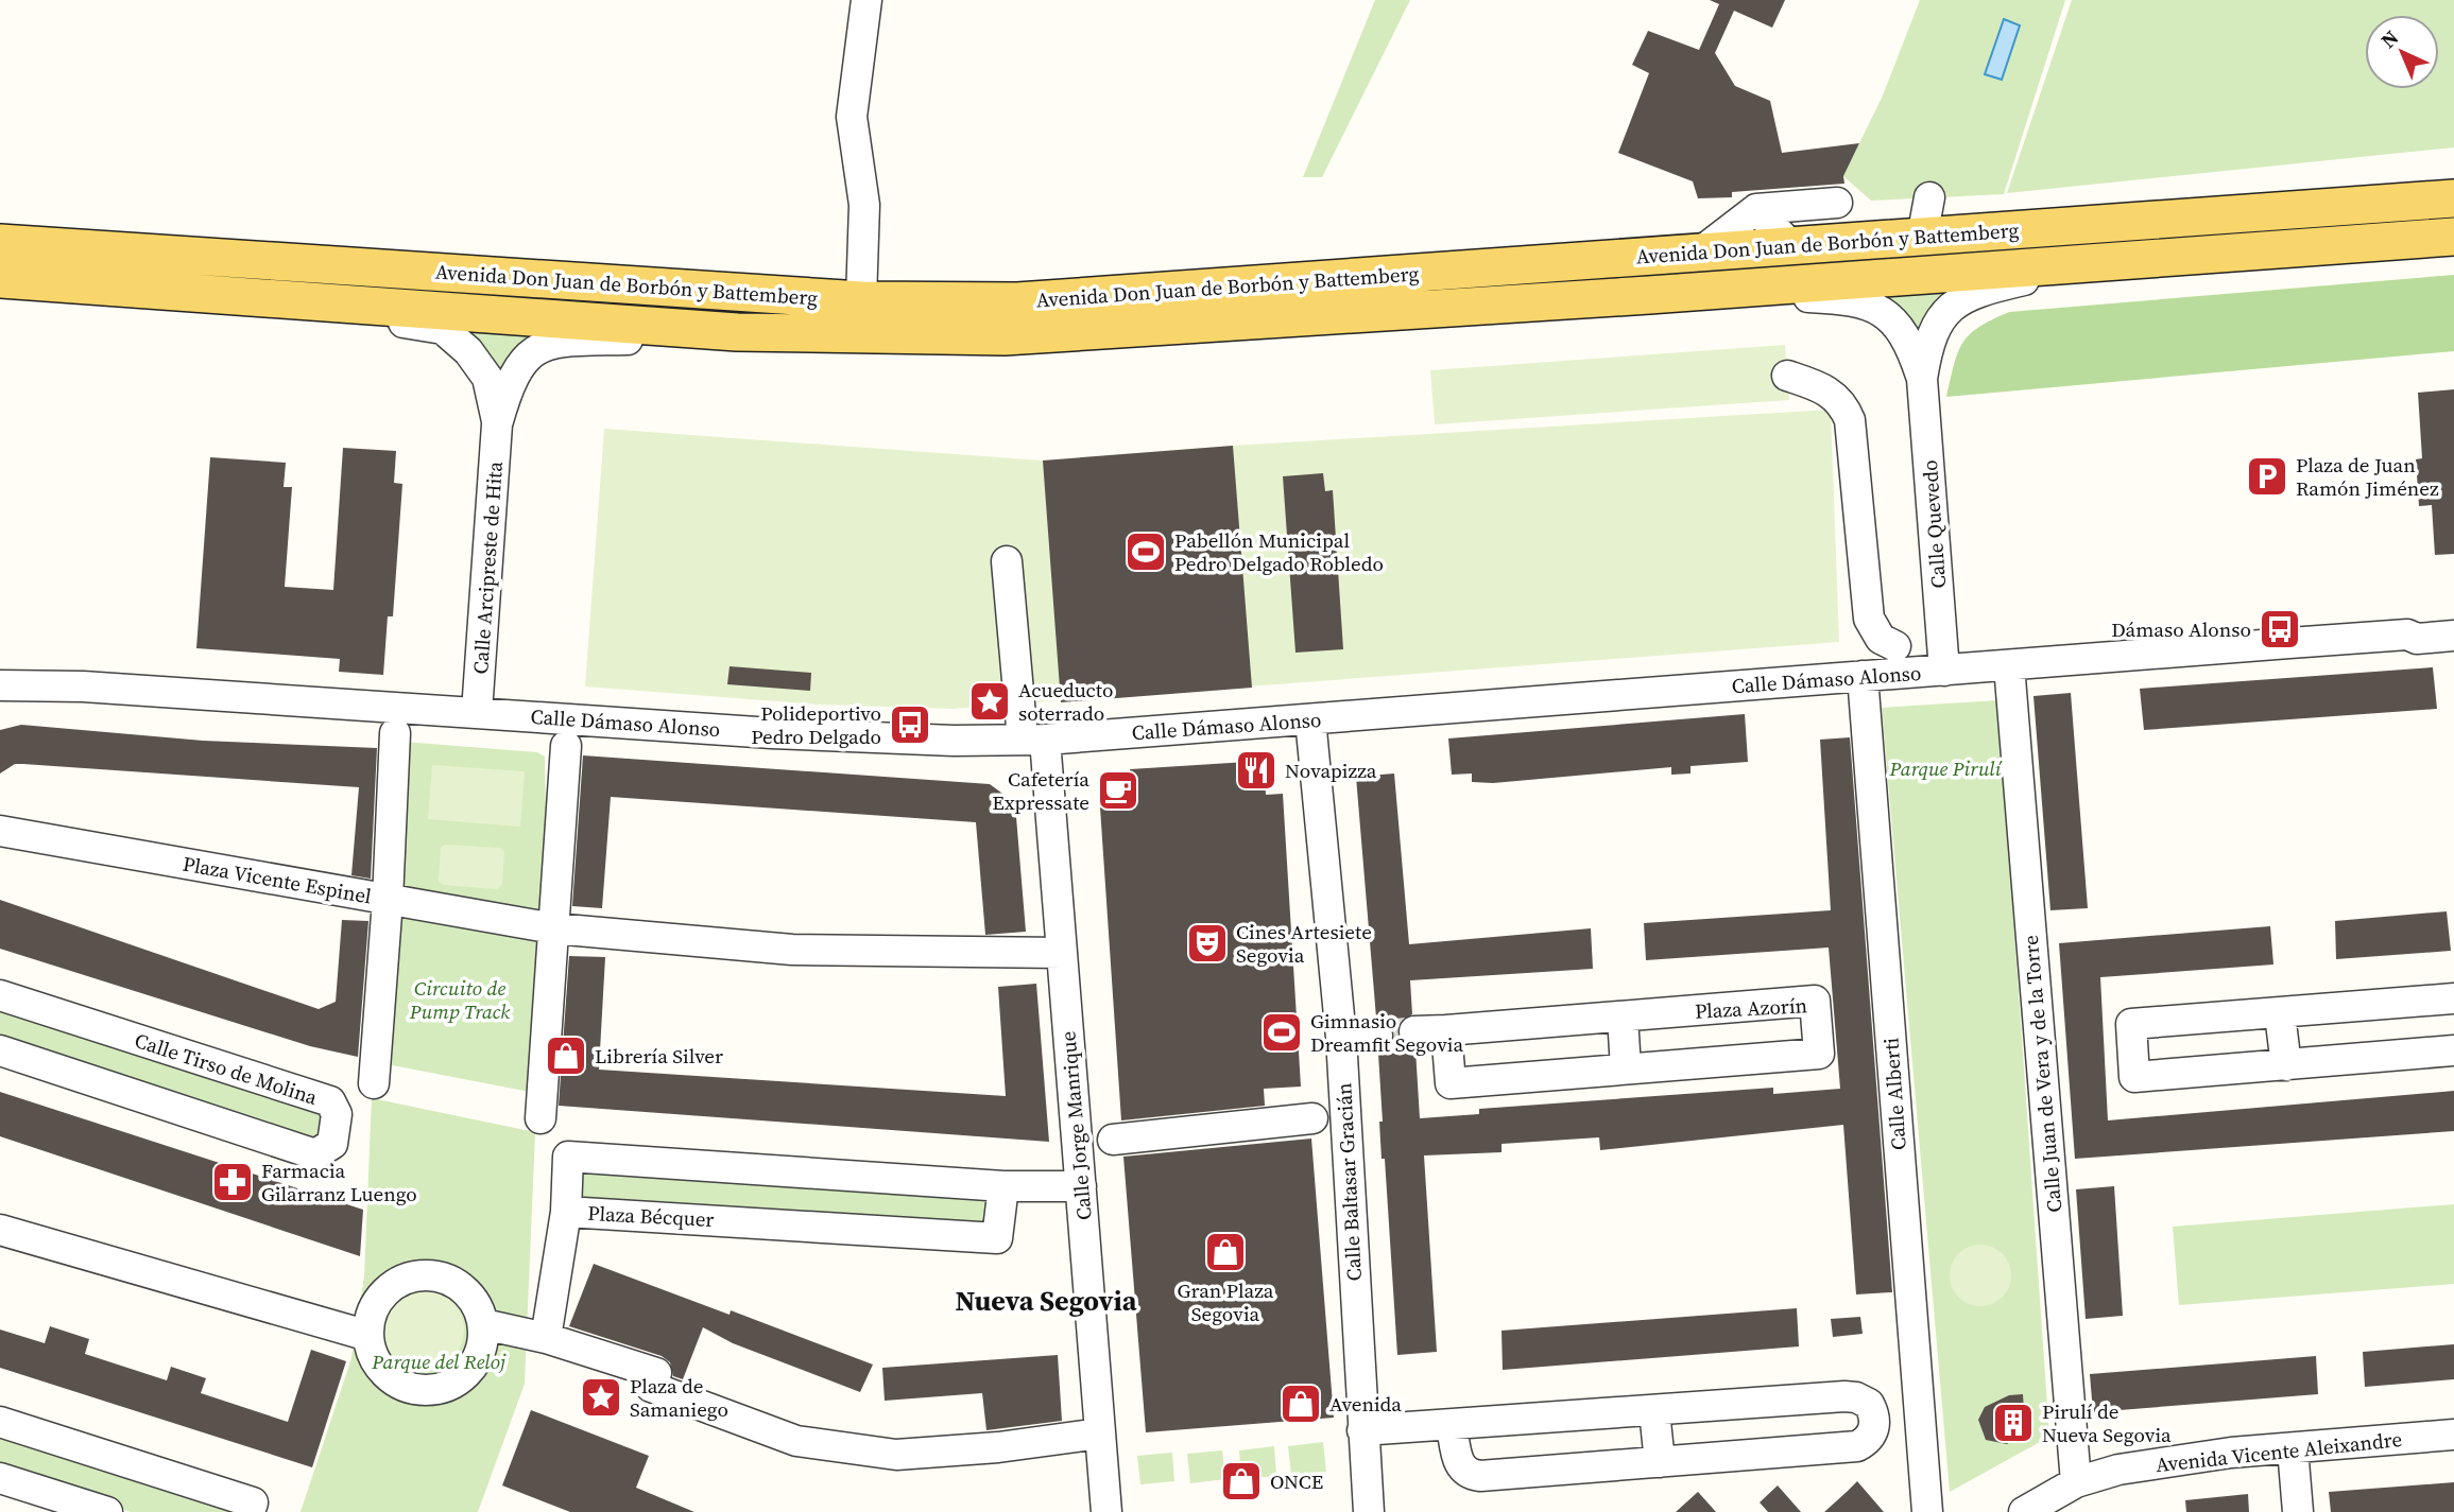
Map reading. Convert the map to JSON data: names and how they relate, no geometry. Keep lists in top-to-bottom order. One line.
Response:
{"streets":{"main road":["Avenida Don Juan de Borbón y Battemberg"],"street":["Calle Quevedo","Calle Arcipreste de Hita","Calle Dámaso Alonso","Plaza Vicente Espinel","Plaza Azorín","Calle Tirso de Molina","Calle Juan de Vera y de la Torre","Calle Alberti","Calle Jorge Manrique","Calle Baltasar Gracián","Plaza Bécquer","Avenida Vicente Aleixandre"]},"crossings":[["Avenida Don Juan de Borbón y Battemberg","Calle Quevedo"],["Avenida Don Juan de Borbón y Battemberg","Calle Arcipreste de Hita"],["Calle Quevedo","Calle Dámaso Alonso"],["Calle Arcipreste de Hita","Calle Dámaso Alonso"],["Calle Dámaso Alonso","Calle Juan de Vera y de la Torre"],["Calle Dámaso Alonso","Calle Alberti"],["Calle Dámaso Alonso","Calle Jorge Manrique"],["Calle Dámaso Alonso","Calle Baltasar Gracián"],["Plaza Vicente Espinel","Calle Jorge Manrique"],["Calle Juan de Vera y de la Torre","Avenida Vicente Aleixandre"],["Calle Jorge Manrique","Plaza Bécquer"]],"districts":["Nueva Segovia"],"parks":["Parque Pirulí","Circuito de Pump Track","Parque del Reloj"],"places":{"parking":["Plaza de Juan Ramón Jiménez"],"sports":["Pabellón Municipal Pedro Delgado Robledo","Gimnasio Dreamfit Segovia"],"bus stop":["Dámaso Alonso","Polideportivo Pedro Delgado"],"place":["Acueducto soterrado","Plaza de Samaniego"],"restaurant":["Novapizza"],"cafe":["Cafetería Expressate"],"theatre":["Cines Artesiete Segovia"],"shop":["Librería Silver","Gran Plaza Segovia","Avenida","ONCE"],"pharmacy":["Farmacia Gilarranz Luengo"],"building":["Pirulí de Nueva Segovia"]},"north":"top left"}
